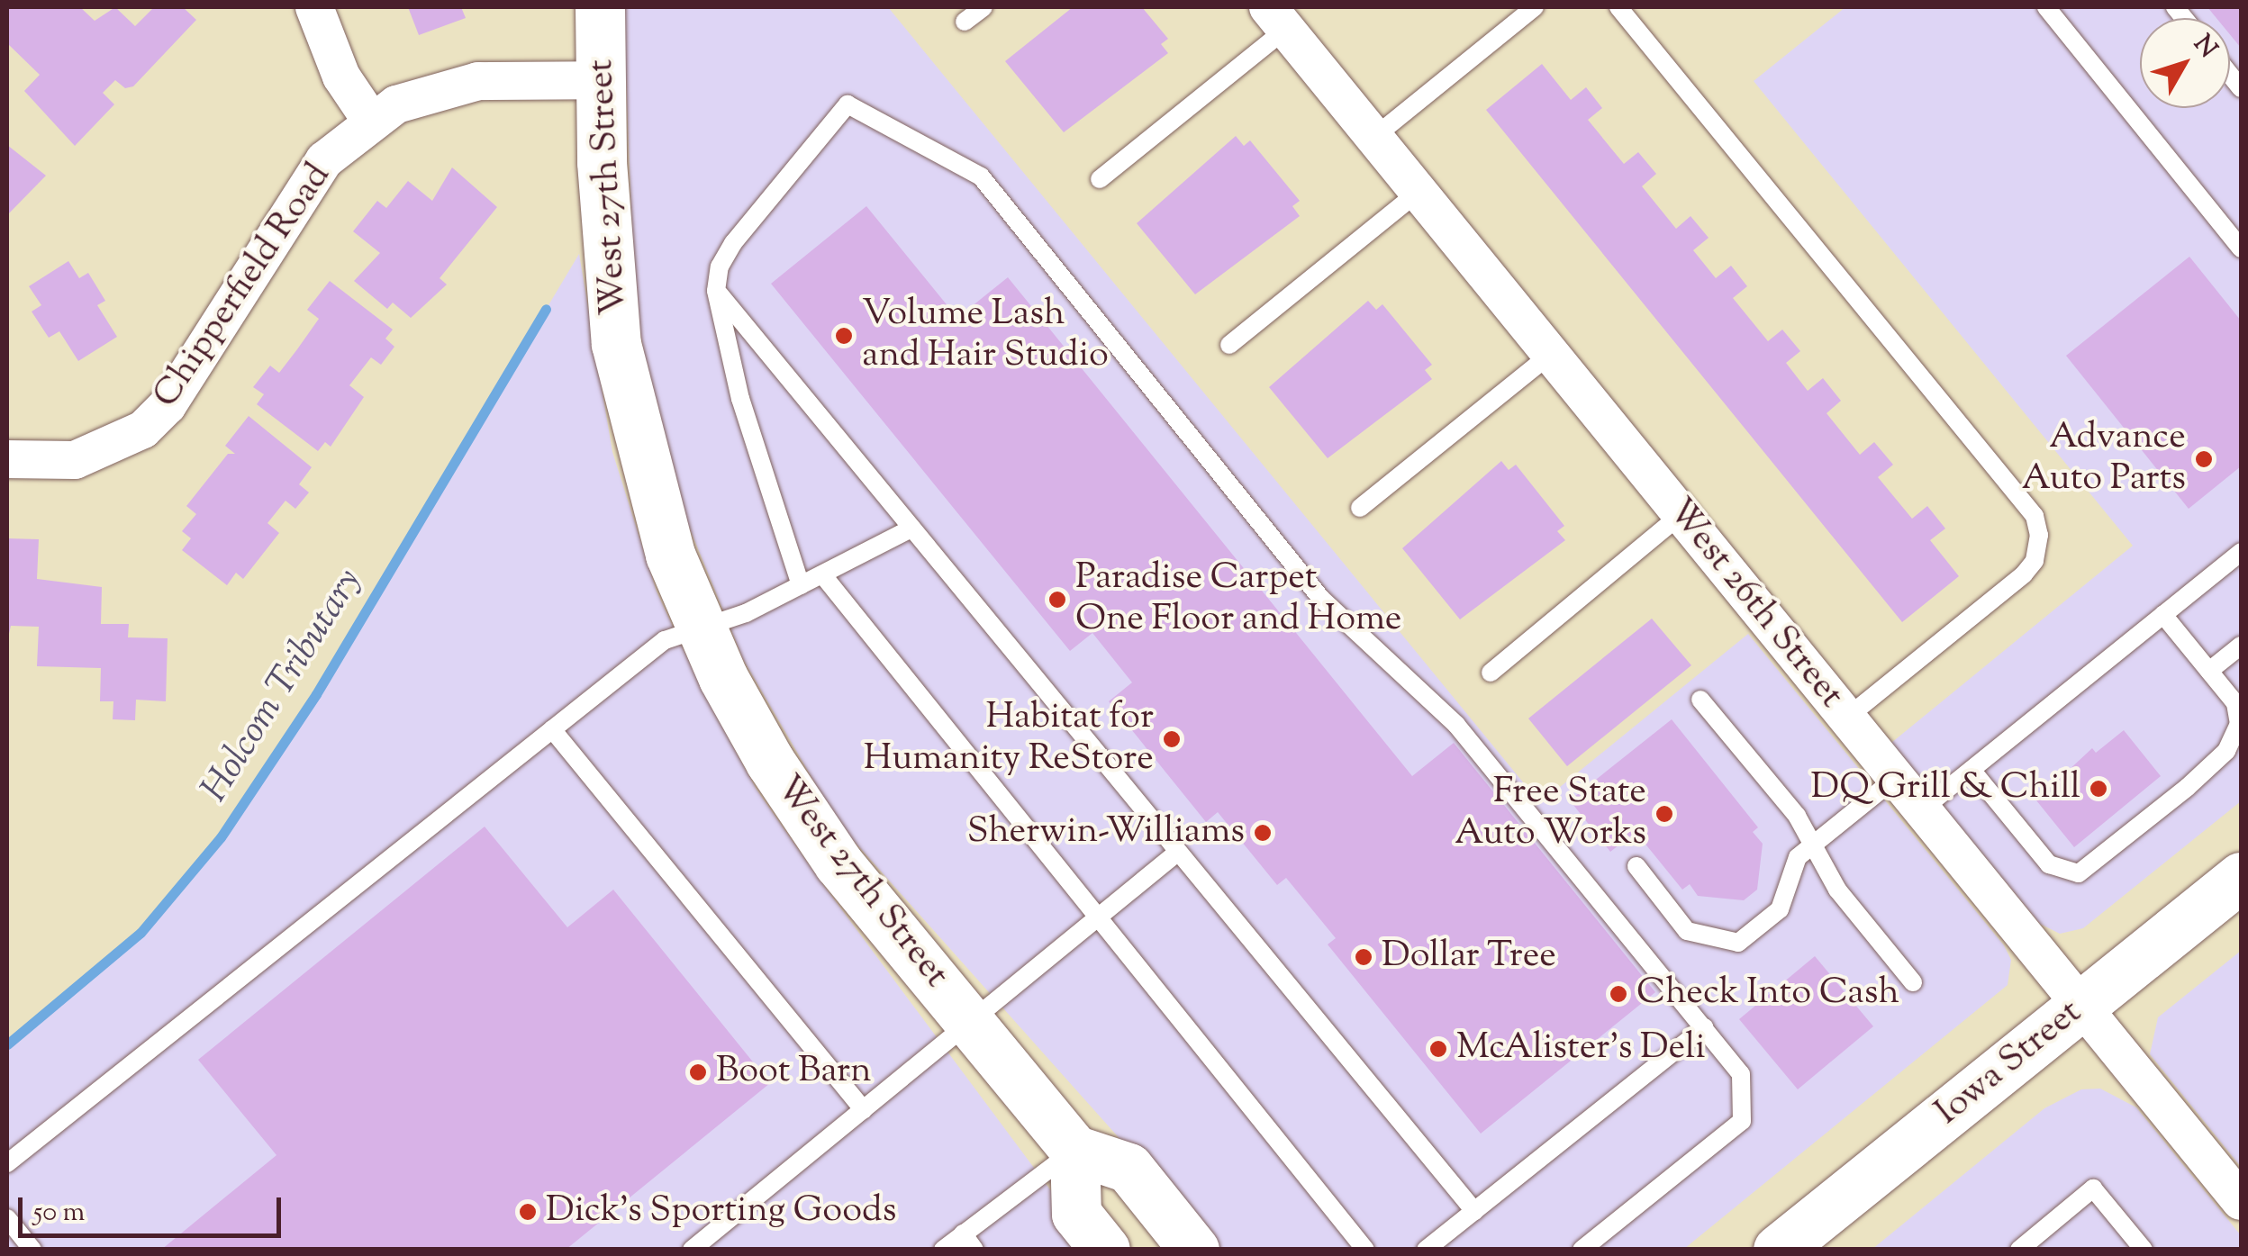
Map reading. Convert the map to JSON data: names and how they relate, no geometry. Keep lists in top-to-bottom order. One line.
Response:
{"streets":{"main road":["West 27th Street","Iowa Street"],"street":["Chipperfield Road","West 26th Street"]},"crossings":[["West 27th Street","Chipperfield Road"],["West 26th Street","Iowa Street"]],"water":["Holcom Tributary"],"places":["Volume Lash and Hair Studio","Advance Auto Parts","Paradise Carpet One Floor and Home","Habitat for Humanity ReStore","DQ Grill & Chill","Free State Auto Works","Sherwin-Williams","Dollar Tree","Check Into Cash","McAlister's Deli","Boot Barn","Dick's Sporting Goods"],"scale_bar":"50 m","north":"top right"}
